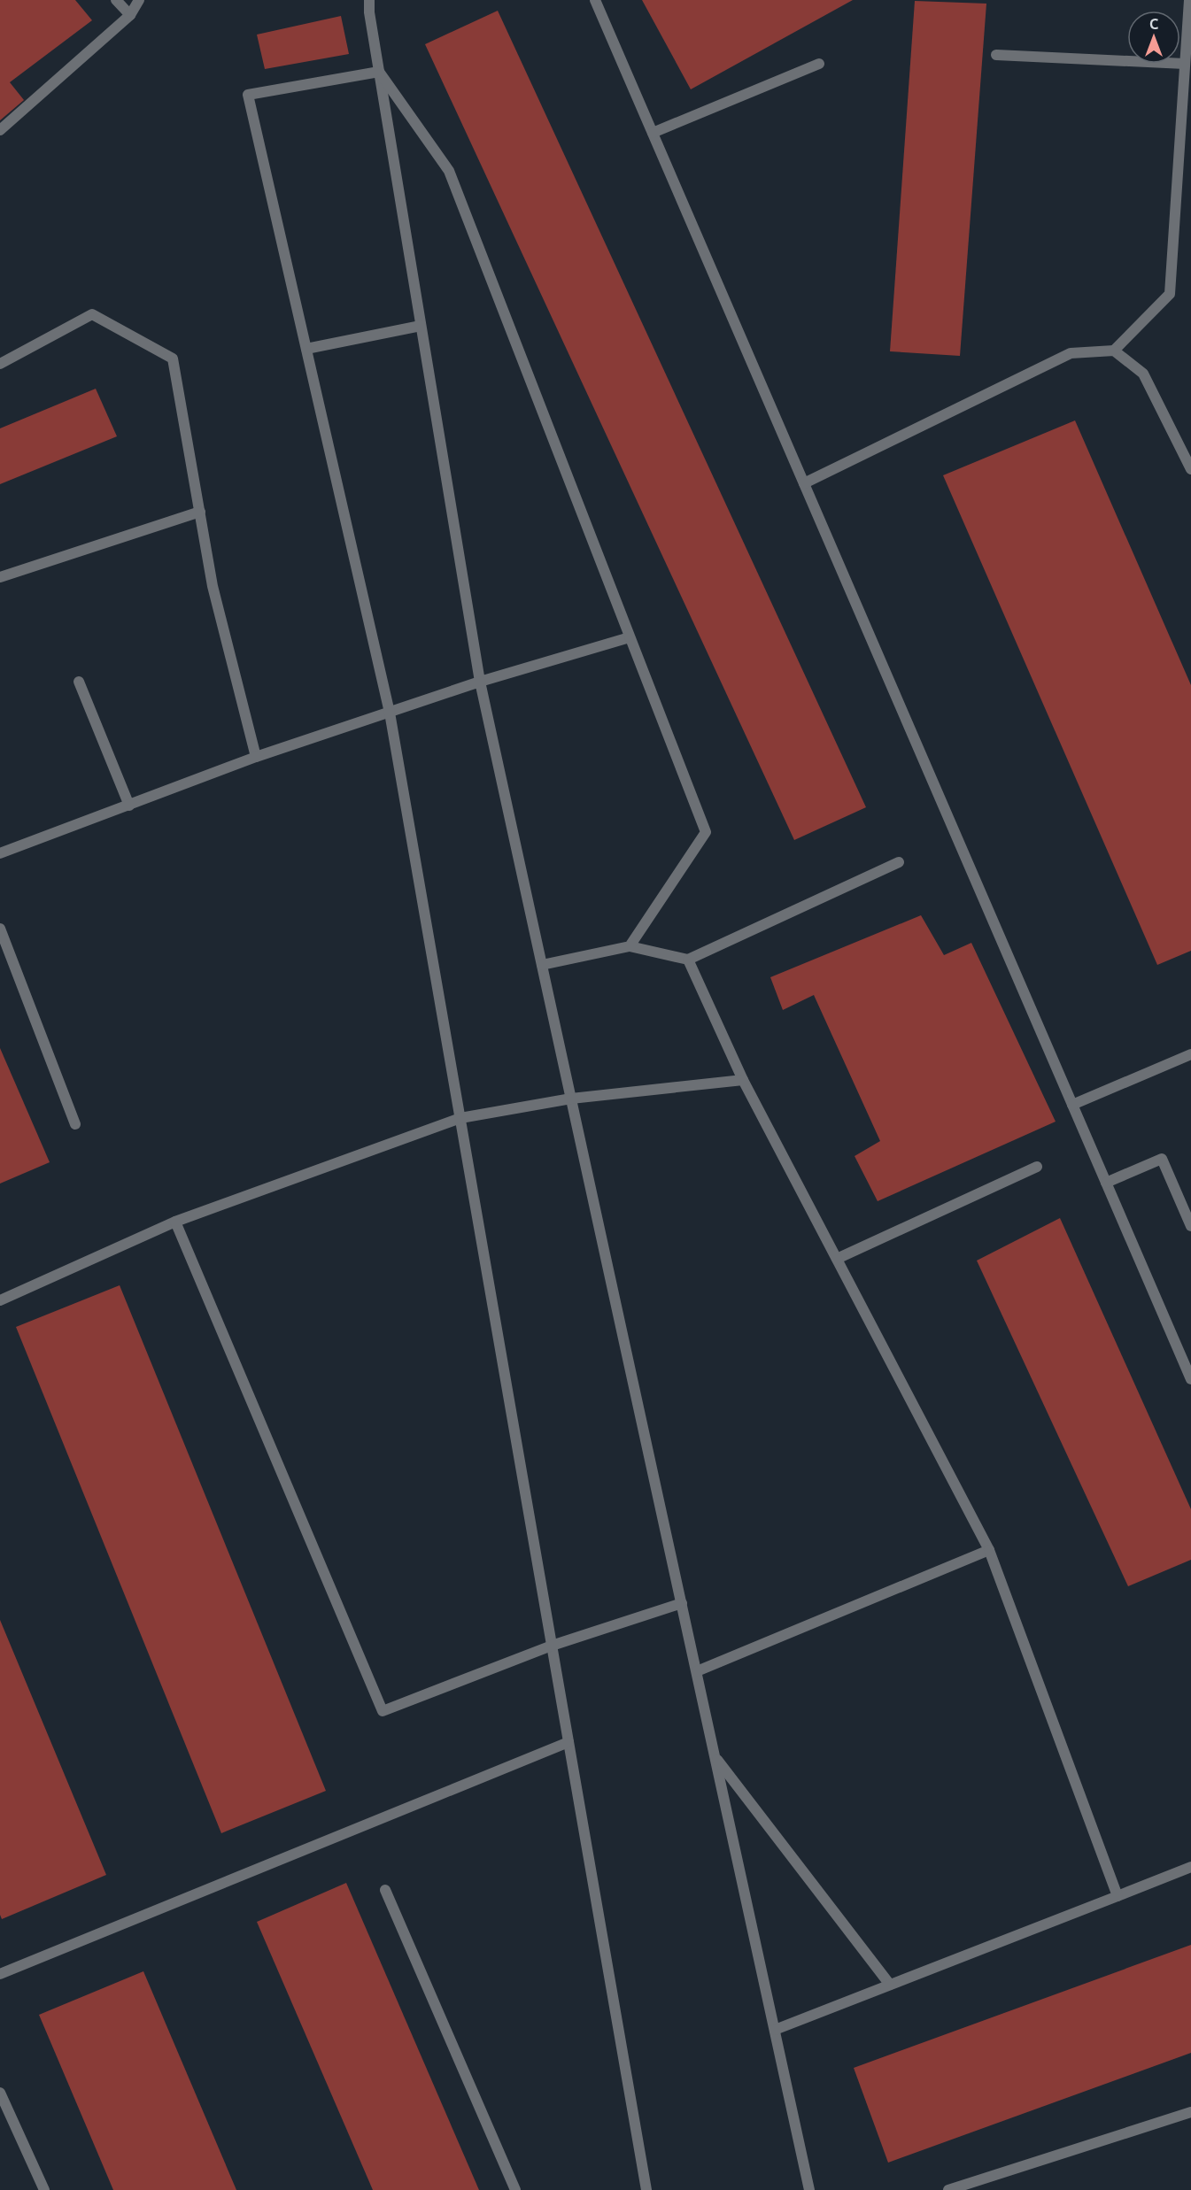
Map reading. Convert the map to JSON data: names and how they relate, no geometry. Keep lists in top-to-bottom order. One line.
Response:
{"north":"top"}
